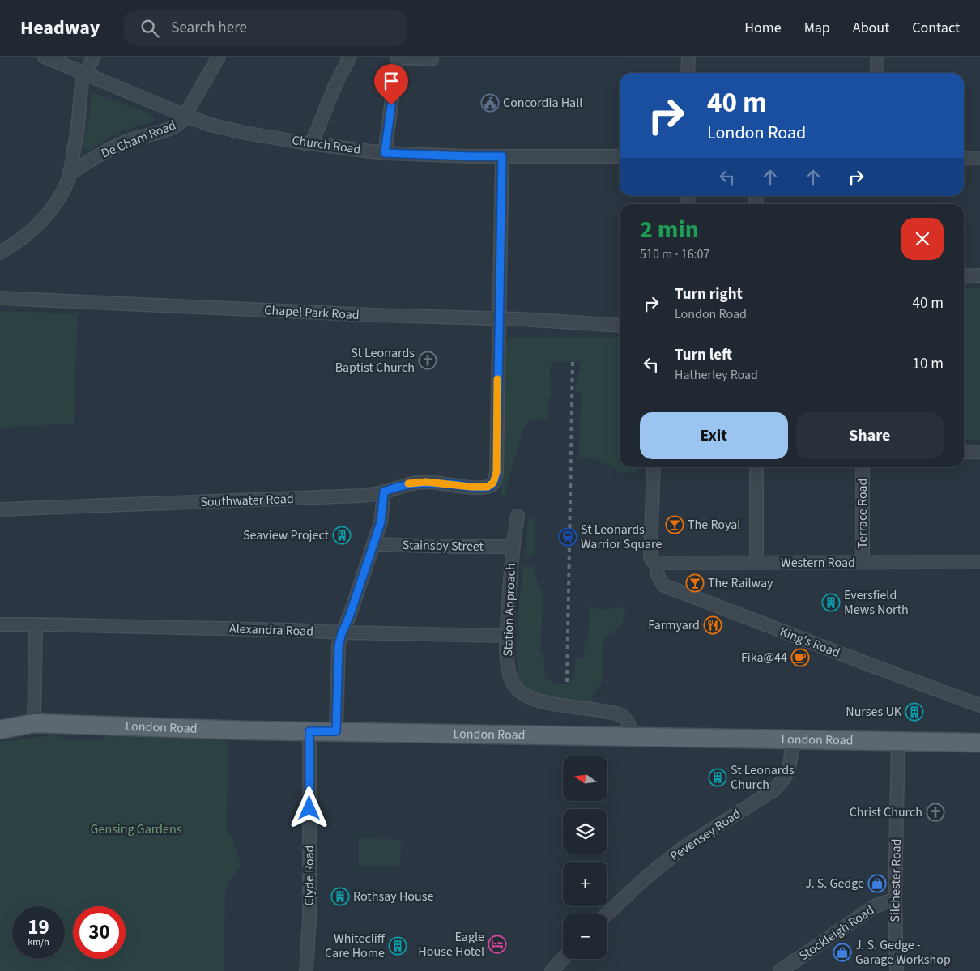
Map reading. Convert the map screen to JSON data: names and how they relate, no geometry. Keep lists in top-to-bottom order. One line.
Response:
{"streets":{"main road":["London Road"],"street":["De Cham Road","Church Road","Chapel Park Road","Southwater Road","Terrace Road","Stainsby Street","Western Road","Station Approach","Alexandra Road","King's Road","Pevensey Road","Clyde Road","Silchester Road","Stockleigh Road"]},"crossings":[["De Cham Road","Church Road"],["Chapel Park Road","Southwater Road"],["Terrace Road","Western Road"],["Stainsby Street","Station Approach"],["Western Road","King's Road"],["Station Approach","Alexandra Road"],["Station Approach","London Road"],["London Road","Pevensey Road"],["London Road","Clyde Road"],["London Road","Silchester Road"],["Silchester Road","Stockleigh Road"]],"parks":["Gensing Gardens"],"places":{"public building":["Concordia Hall"],"church":["St Leonards Baptist Church","Christ Church"],"bar":["The Royal","The Railway"],"building":["Seaview Project","Eversfield Mews North","Nurses UK","St Leonards Church","Rothsay House","Whitecliff Care Home"],"station":["St Leonards Warrior Square"],"restaurant":["Farmyard"],"cafe":["Fika@44"],"shop":["J. S. Gedge","J. S. Gedge - Garage Workshop"],"hotel":["Eagle House Hotel"]},"north":"left","page":{"header":"Headway","search":"Search here","nav":["Home","Map","About","Contact"],"turn":["40 m","London Road"],"heading":["2 min","510 m · 16:07"],"list":[{"name":"Turn right","note":"London Road","value":"40 m"},{"name":"Turn left","note":"Hatherley Road","value":"10 m"}],"buttons":["Exit","Share"],"map_buttons":["+","−"],"speed":"19 km/h","limit":"30"}}
